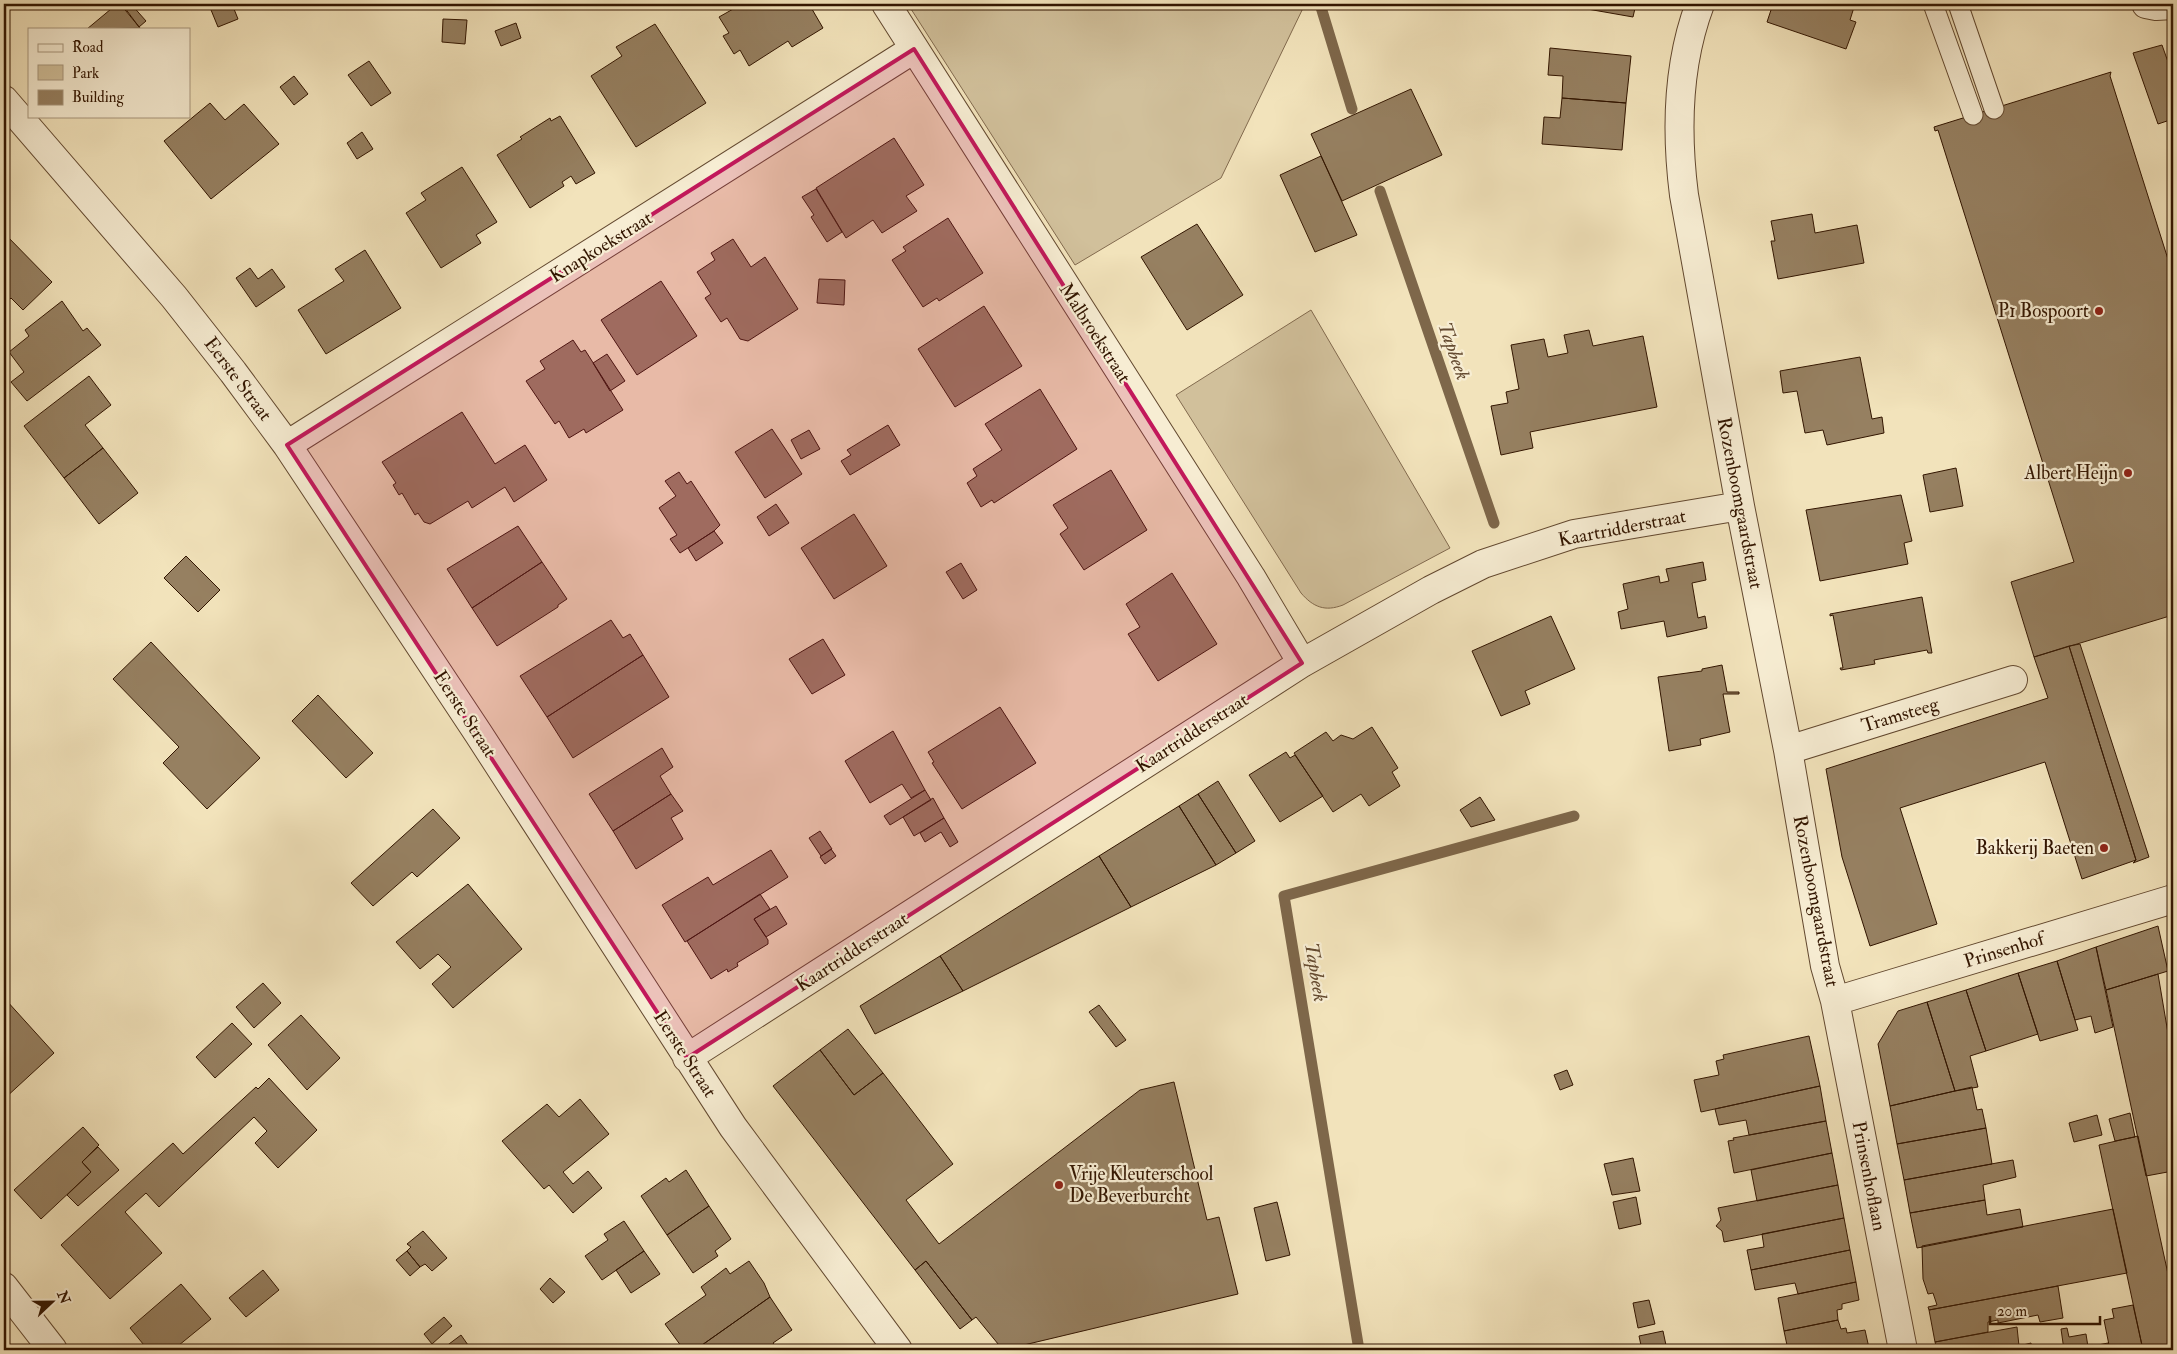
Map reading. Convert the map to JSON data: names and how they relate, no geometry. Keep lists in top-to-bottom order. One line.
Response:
{"streets":{"street":["Knapkoekstraat","Malbroekstraat","Eerste Straat","Rozenboomgaardstraat","Kaartridderstraat","Tramsteeg","Prinsenhof","Prinsenhoflaan"]},"crossings":[["Knapkoekstraat","Malbroekstraat"],["Knapkoekstraat","Eerste Straat"],["Malbroekstraat","Kaartridderstraat"],["Eerste Straat","Kaartridderstraat"],["Rozenboomgaardstraat","Kaartridderstraat"],["Rozenboomgaardstraat","Tramsteeg"],["Rozenboomgaardstraat","Prinsenhof"],["Rozenboomgaardstraat","Prinsenhoflaan"],["Prinsenhof","Prinsenhoflaan"]],"water":["Tapbeek"],"places":["P1 Bospoort","Albert Heijn","Bakkerij Baeten","Vrije Kleuterschool De Beverburcht"],"legend":["Road","Park","Building"],"scale_bar":"20 m","north":"right"}
